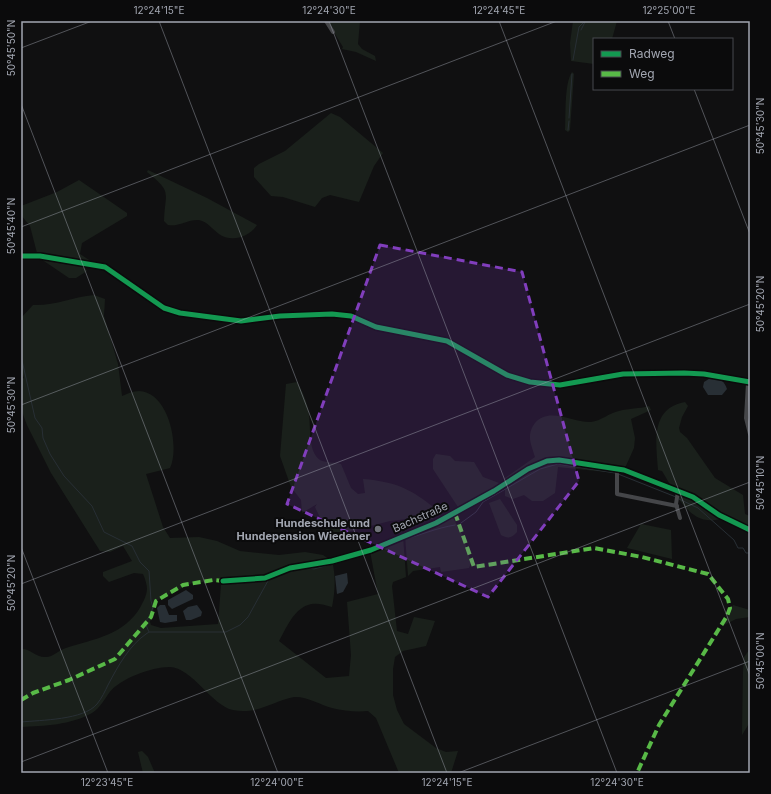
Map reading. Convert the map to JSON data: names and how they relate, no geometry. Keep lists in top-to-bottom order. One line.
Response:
{"streets":{"street":["Bachstraße"]},"places":["Hundeschule und Hundepension Wiedener"],"legend":["Radweg","Weg"],"coordinates":["12°24'15\"E","12°24'30\"E","12°24'45\"E","12°25'00\"E","50°45'50\"N","50°45'30\"N","50°45'40\"N","50°45'20\"N","50°45'10\"N","50°45'00\"N","12°23'45\"E","12°24'00\"E"]}
